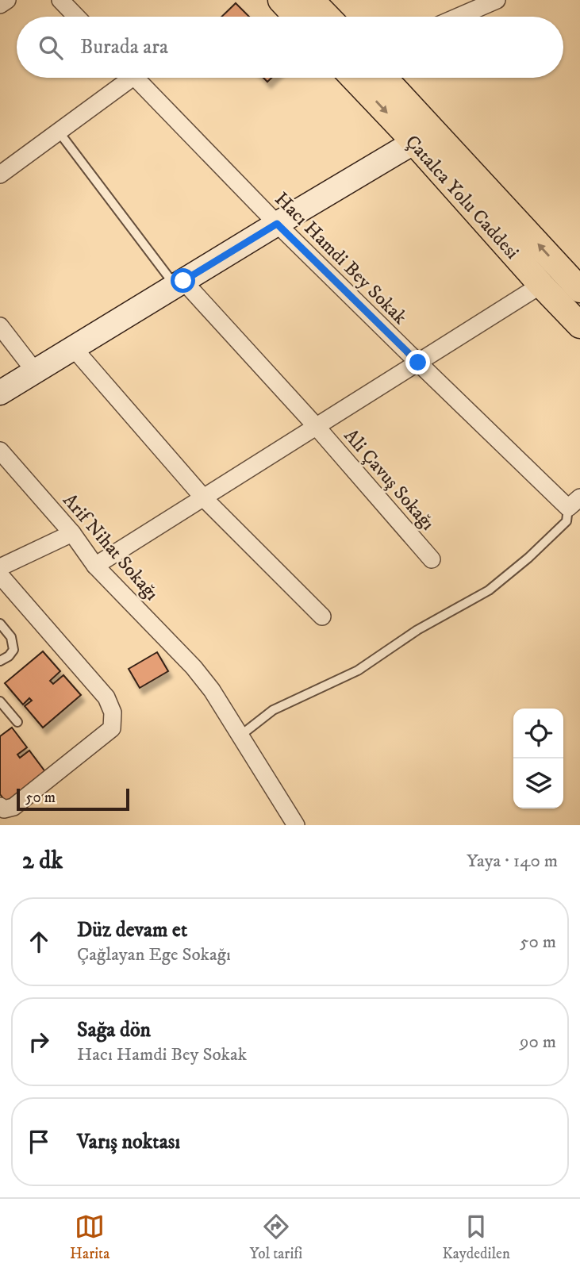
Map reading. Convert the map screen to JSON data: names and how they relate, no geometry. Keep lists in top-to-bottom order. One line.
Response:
{"streets":{"main road":["Çatalca Yolu Caddesi"],"street":["Hacı Hamdi Bey Sokak","Ali Çavuş Sokağı","Arif Nihat Sokağı"]},"scale_bar":"50 m","page":{"search":"Burada ara","scale":"50 m","heading":["2 dk","Yaya · 140 m"],"list":[["Düz devam et","Çağlayan Ege Sokağı","50 m"],["Sağa dön","Hacı Hamdi Bey Sokak","90 m"],"Varış noktası"],"nav":["Harita","Yol tarifi","Kaydedilen"]}}
